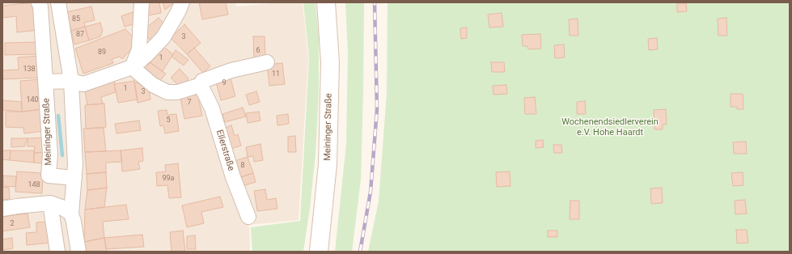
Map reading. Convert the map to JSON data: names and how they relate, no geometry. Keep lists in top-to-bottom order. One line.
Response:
{"streets":{"main road":["Meininger Straße"],"street":["Ellerstraße"]},"parks":["Wochenendsiedlerverein e.V. Hohe Haardt"],"house_numbers":["85","87","3","6","89","1","138","11","9","1","3","140","7","5","8","99a","148","2"]}
